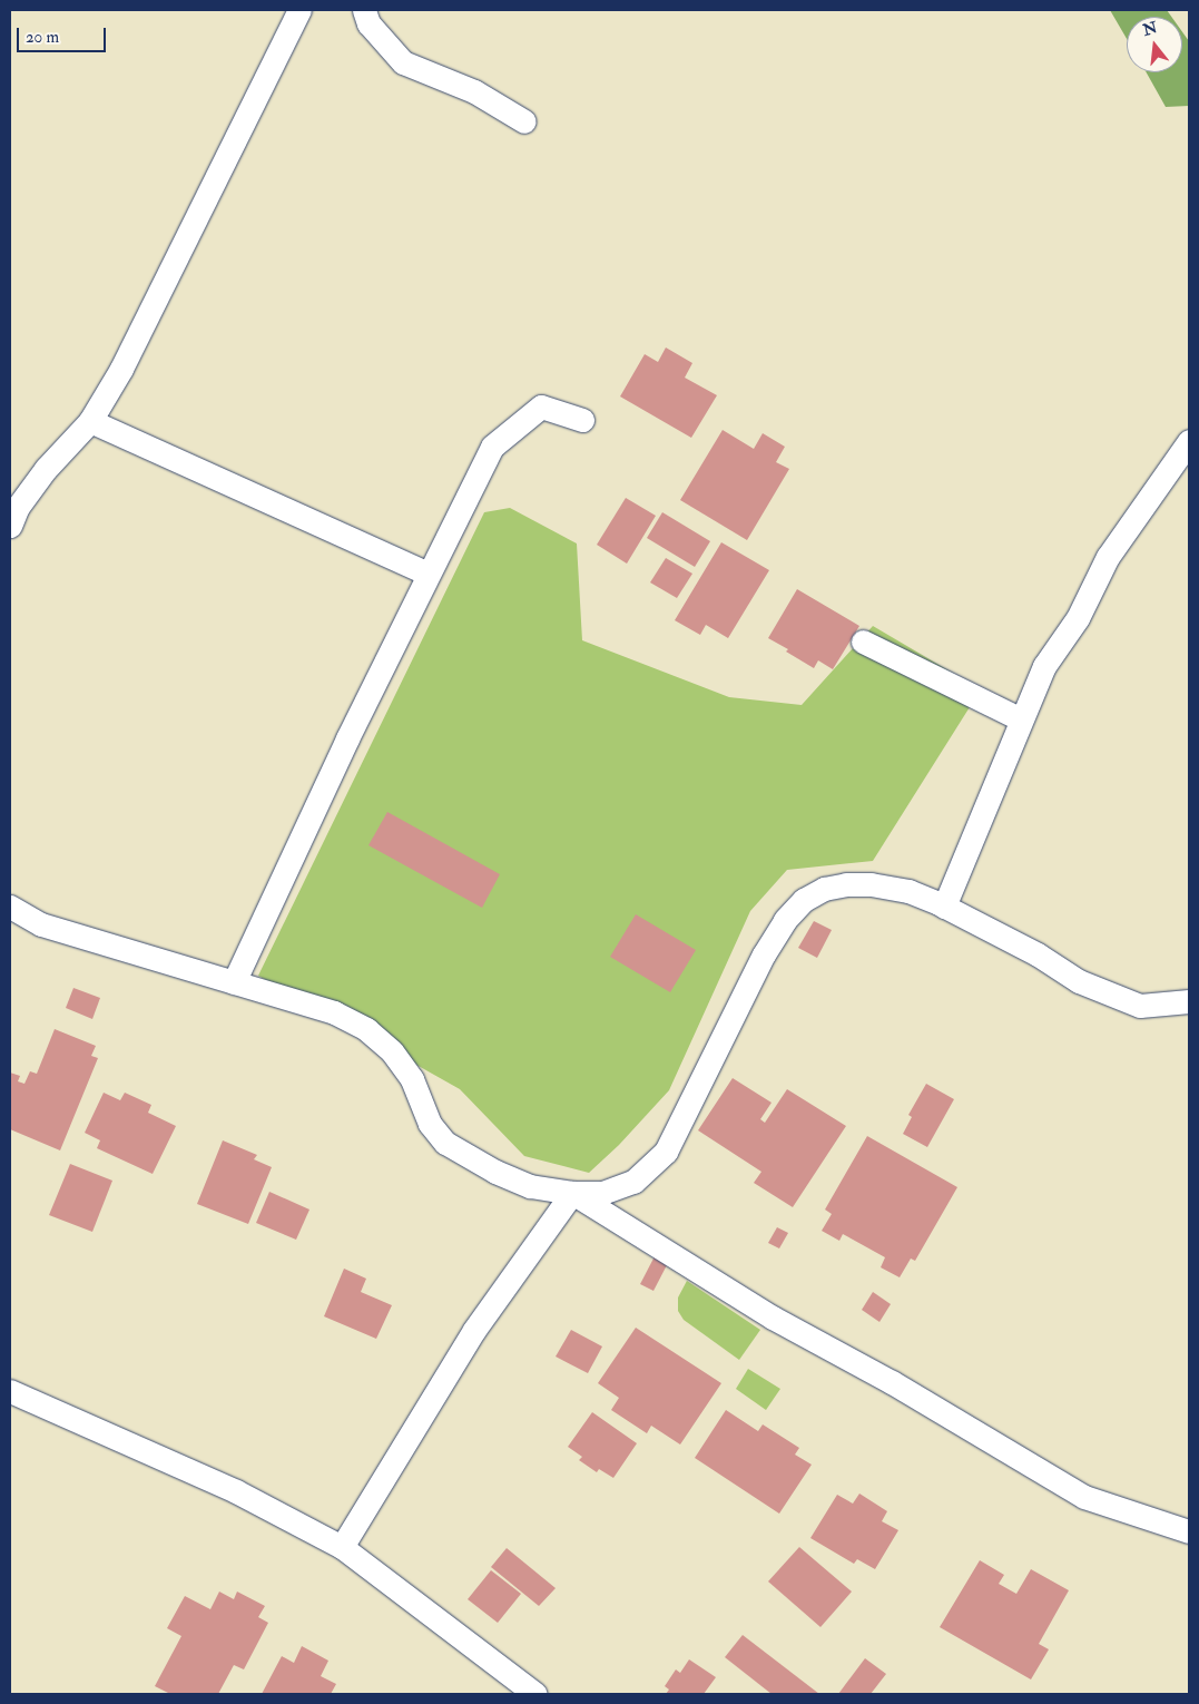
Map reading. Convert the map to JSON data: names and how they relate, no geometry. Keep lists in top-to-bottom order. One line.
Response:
{"scale_bar":"20 m","north":"top"}
